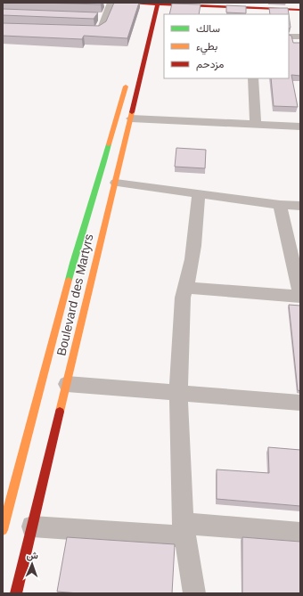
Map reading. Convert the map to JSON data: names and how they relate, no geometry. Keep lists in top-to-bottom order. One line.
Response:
{"streets":{"street":["Boulevard des Martyrs"]},"legend":["سالك","بطيء","مزدحم"],"north":"top"}
